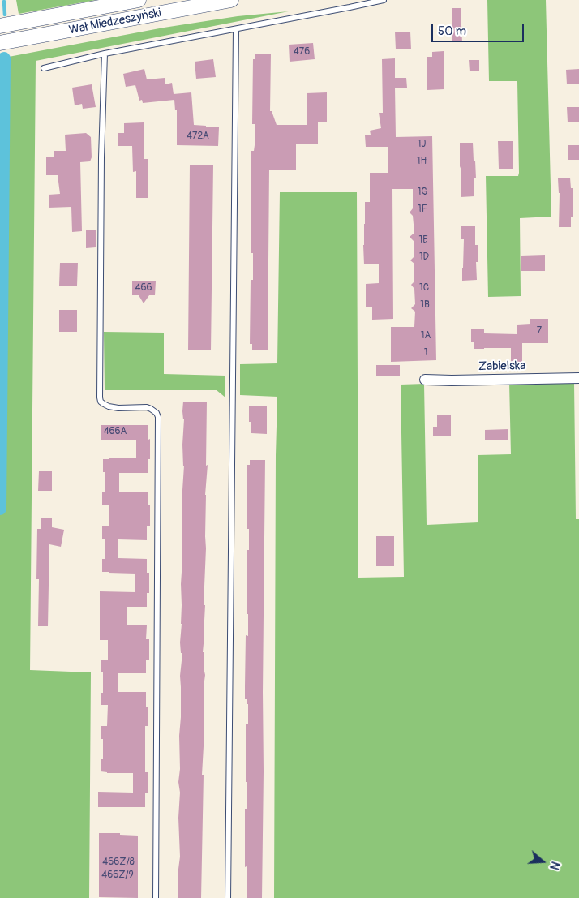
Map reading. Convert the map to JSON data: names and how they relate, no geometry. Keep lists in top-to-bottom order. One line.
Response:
{"streets":{"main road":["Wał Miedzeszyński"],"street":["Zabielska"]},"house_numbers":["476","472A","1J","1H","1G","1F","1E","1D","466","1C","1B","7","1A","1","466A","466Z/8","466Z/9"],"scale_bar":"50 m","north":"right"}
